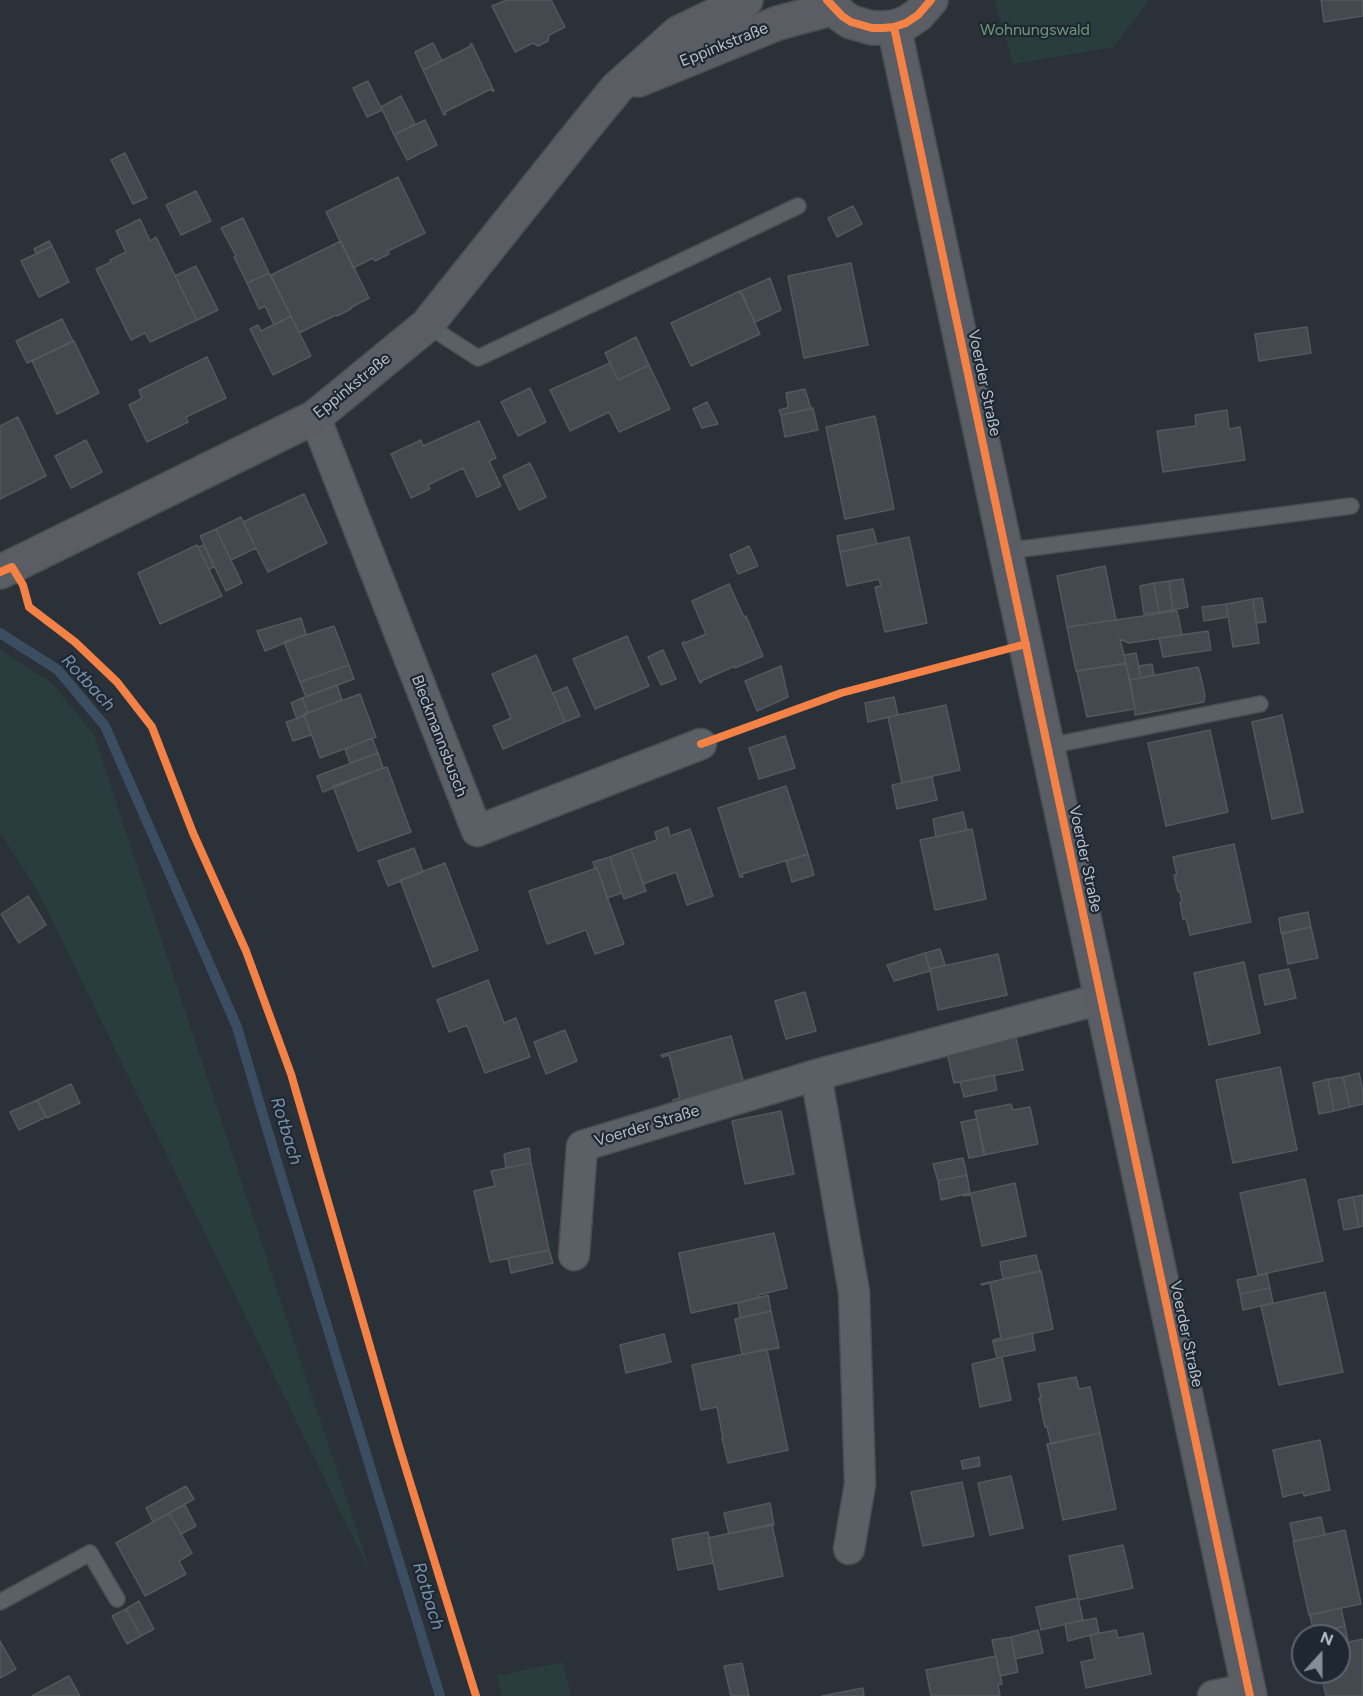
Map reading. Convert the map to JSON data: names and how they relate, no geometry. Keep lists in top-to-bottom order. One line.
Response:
{"streets":{"main road":["Eppinkstraße","Voerder Straße"],"street":["Bleckmannsbusch"]},"crossings":[["Eppinkstraße","Bleckmannsbusch"]],"water":["Rotbach"],"parks":["Wohnungswald"],"north":"top"}
